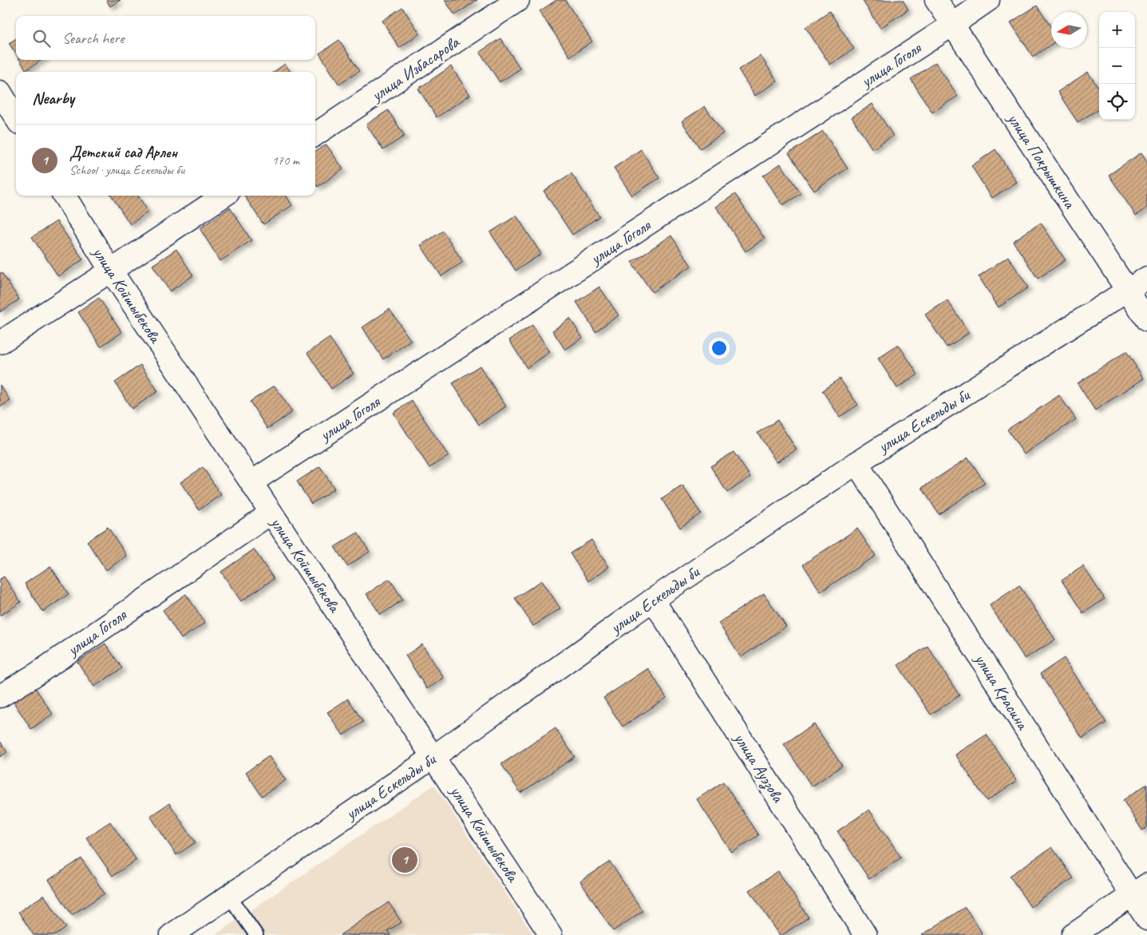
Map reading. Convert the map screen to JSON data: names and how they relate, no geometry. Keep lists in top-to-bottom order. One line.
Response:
{"streets":{"street":["улица Гоголя","улица Избасарова","улица Покрышкина","улица Койшыбекова","улица Ескельды би","улица Красина","улица Ауэзова"]},"crossings":[["улица Гоголя","улица Покрышкина"],["улица Гоголя","улица Койшыбекова"],["улица Покрышкина","улица Ескельды би"],["улица Койшыбекова","улица Ескельды би"],["улица Ескельды би","улица Красина"],["улица Ескельды би","улица Ауэзова"]],"north":"left","page":{"map_buttons":["+","−"],"search":"Search here","heading":"Nearby","list":[{"mark":"1","name":"Детский сад Арлен","note":"School · улица Ескельды би","value":"170 m"}],"pins":"1"}}
